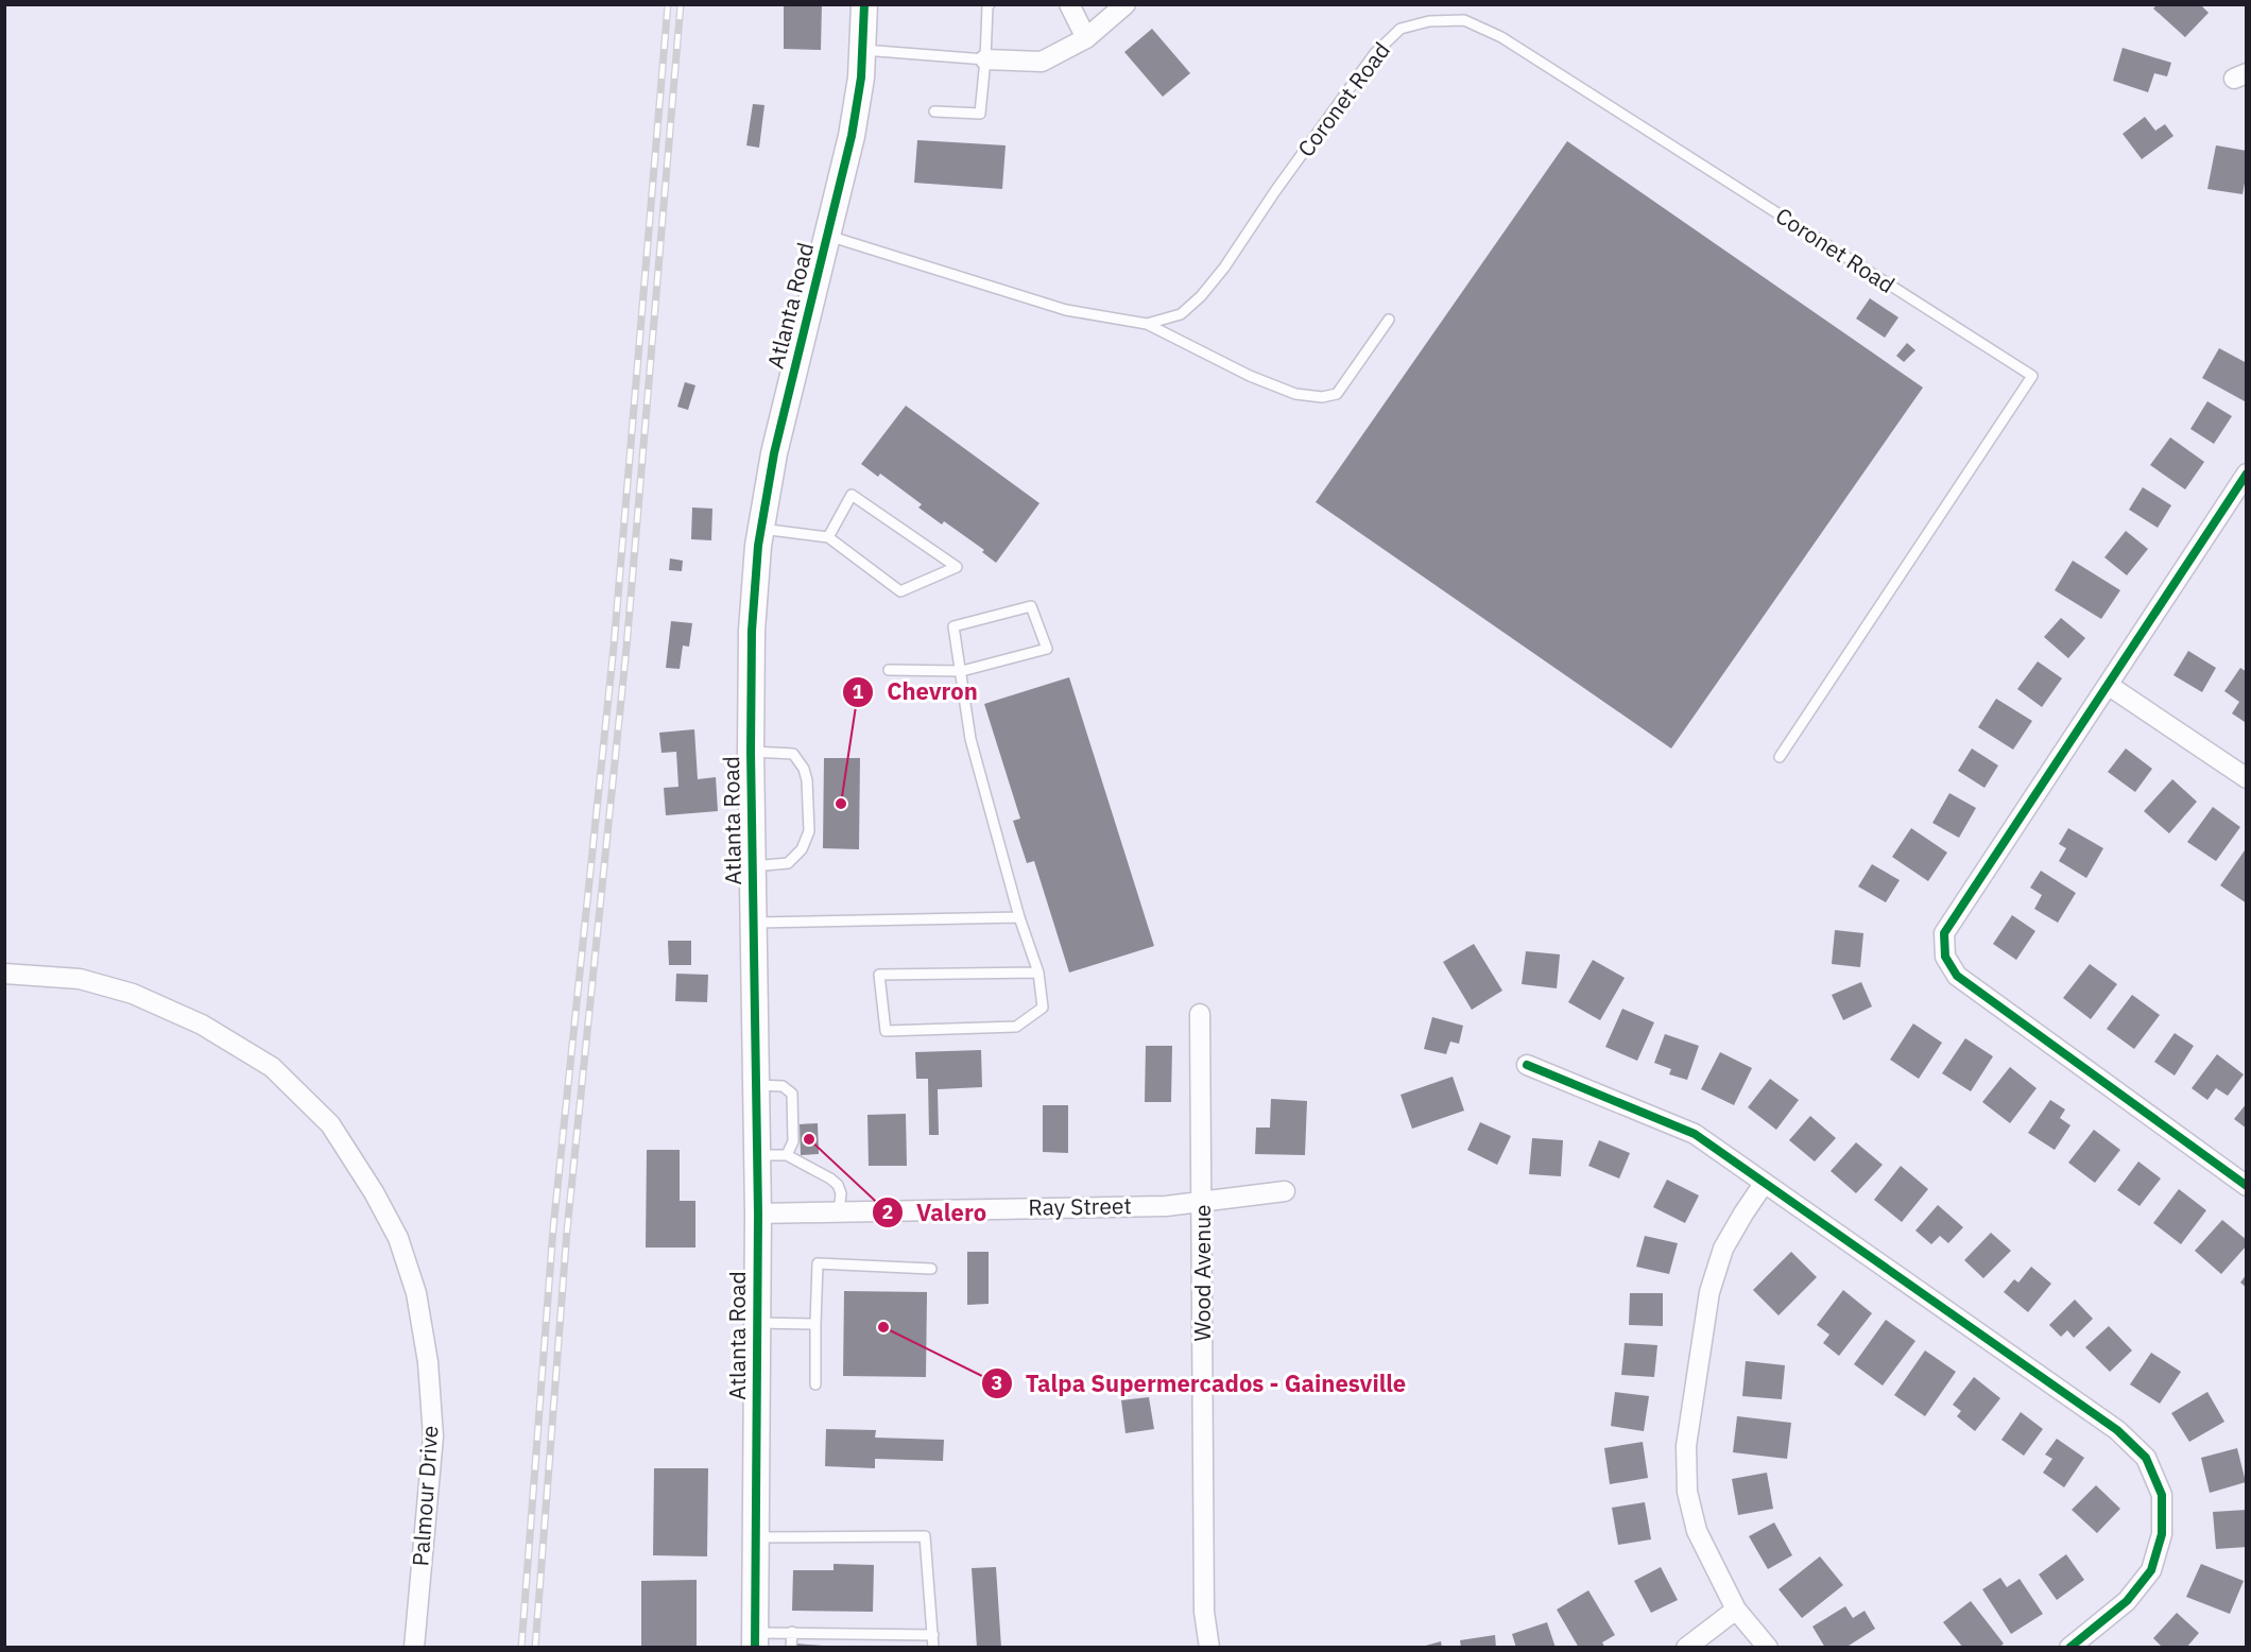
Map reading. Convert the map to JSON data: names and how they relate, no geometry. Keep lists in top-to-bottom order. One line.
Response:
{"streets":{"main road":["Atlanta Road"],"street":["Ray Street","Wood Avenue","Palmour Drive"],"lane":["Coronet Road"]},"crossings":[["Coronet Road","Atlanta Road"],["Atlanta Road","Ray Street"],["Ray Street","Wood Avenue"]],"places":["Chevron","Valero","Talpa Supermercados - Gainesville"]}
